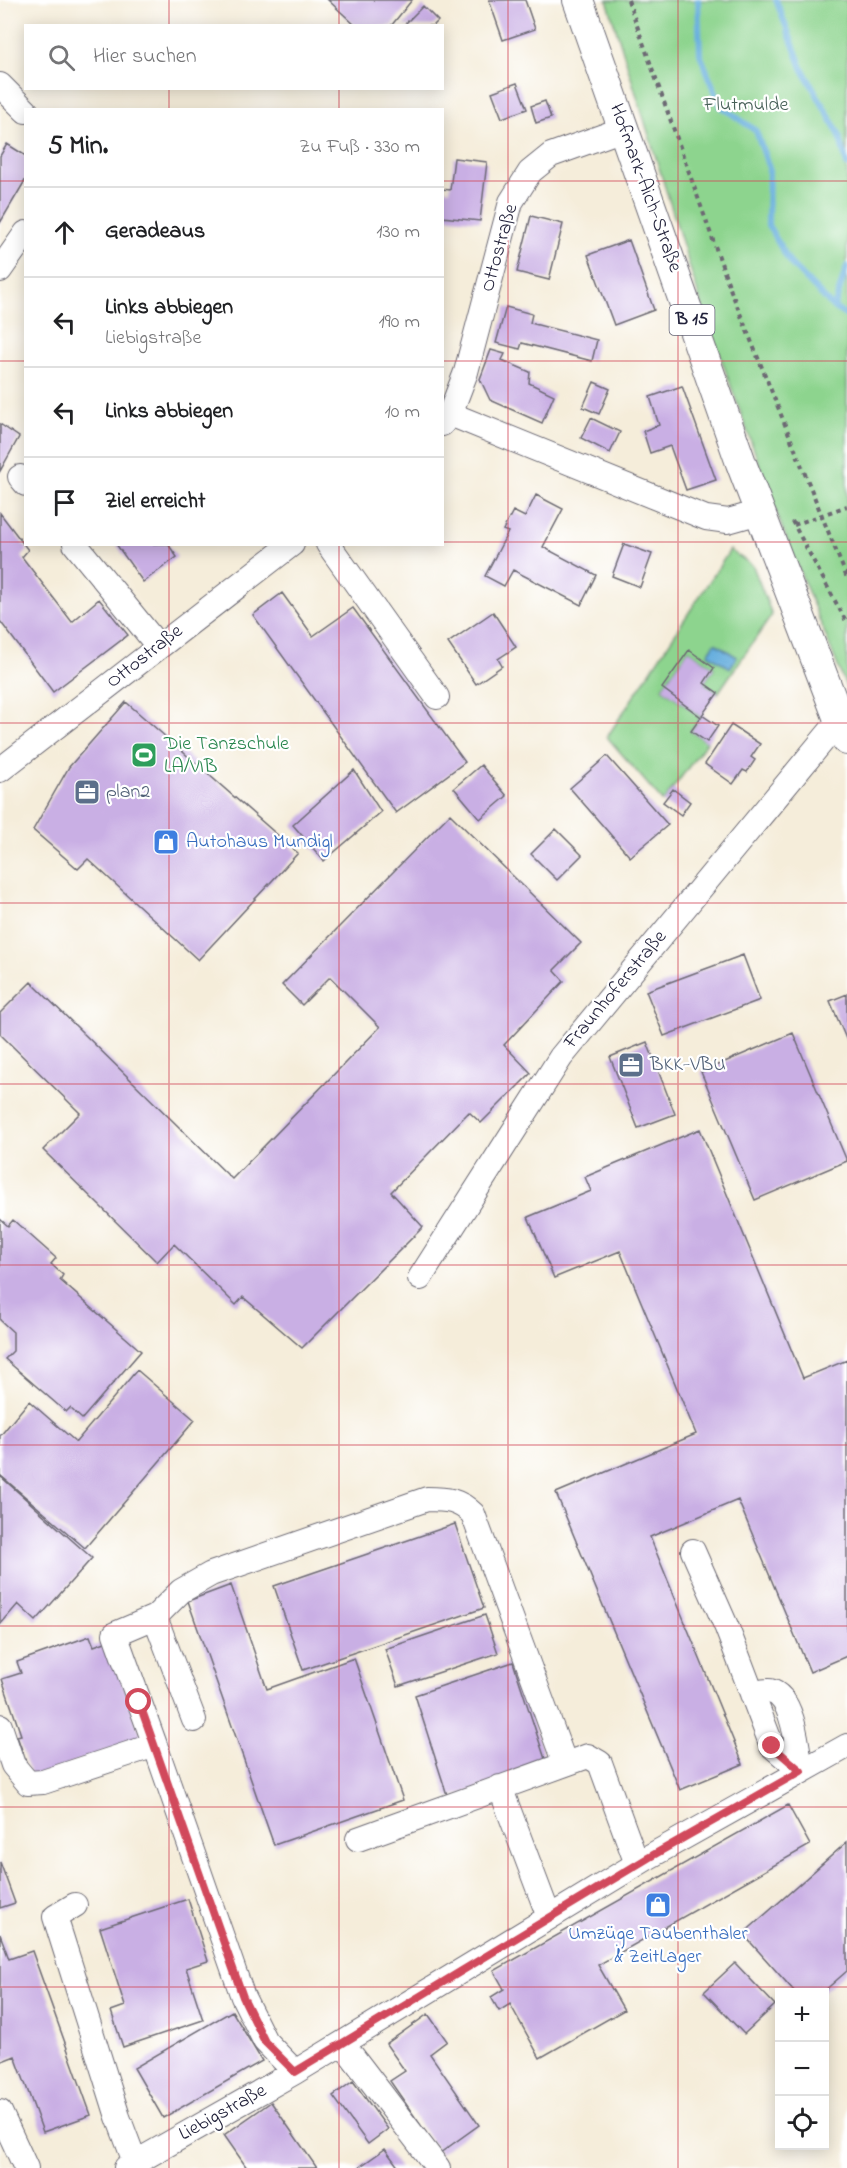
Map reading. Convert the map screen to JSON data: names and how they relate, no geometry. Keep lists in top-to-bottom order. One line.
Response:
{"streets":{"main road":["Hofmark-Aich-Straße","B 15"],"street":["Ottostraße","Fraunhoferstraße","Liebigstraße"]},"crossings":[["Hofmark-Aich-Straße","Ottostraße"],["Hofmark-Aich-Straße","Fraunhoferstraße"]],"parks":["Flutmulde"],"places":{"sports":["Die Tanzschule LA/VIB"],"office":["plan2","BKK-VBU"],"shop":["Autohaus Mundigl","Umzüge Taubenthaler & ZeitLager"]},"page":{"search":"Hier suchen","heading":["5 Min.","Zu Fuß · 330 m"],"list":[["Geradeaus","130 m"],["Links abbiegen","Liebigstraße","190 m"],["Links abbiegen","10 m"],"Ziel erreicht"],"map_buttons":["+","−"]}}
